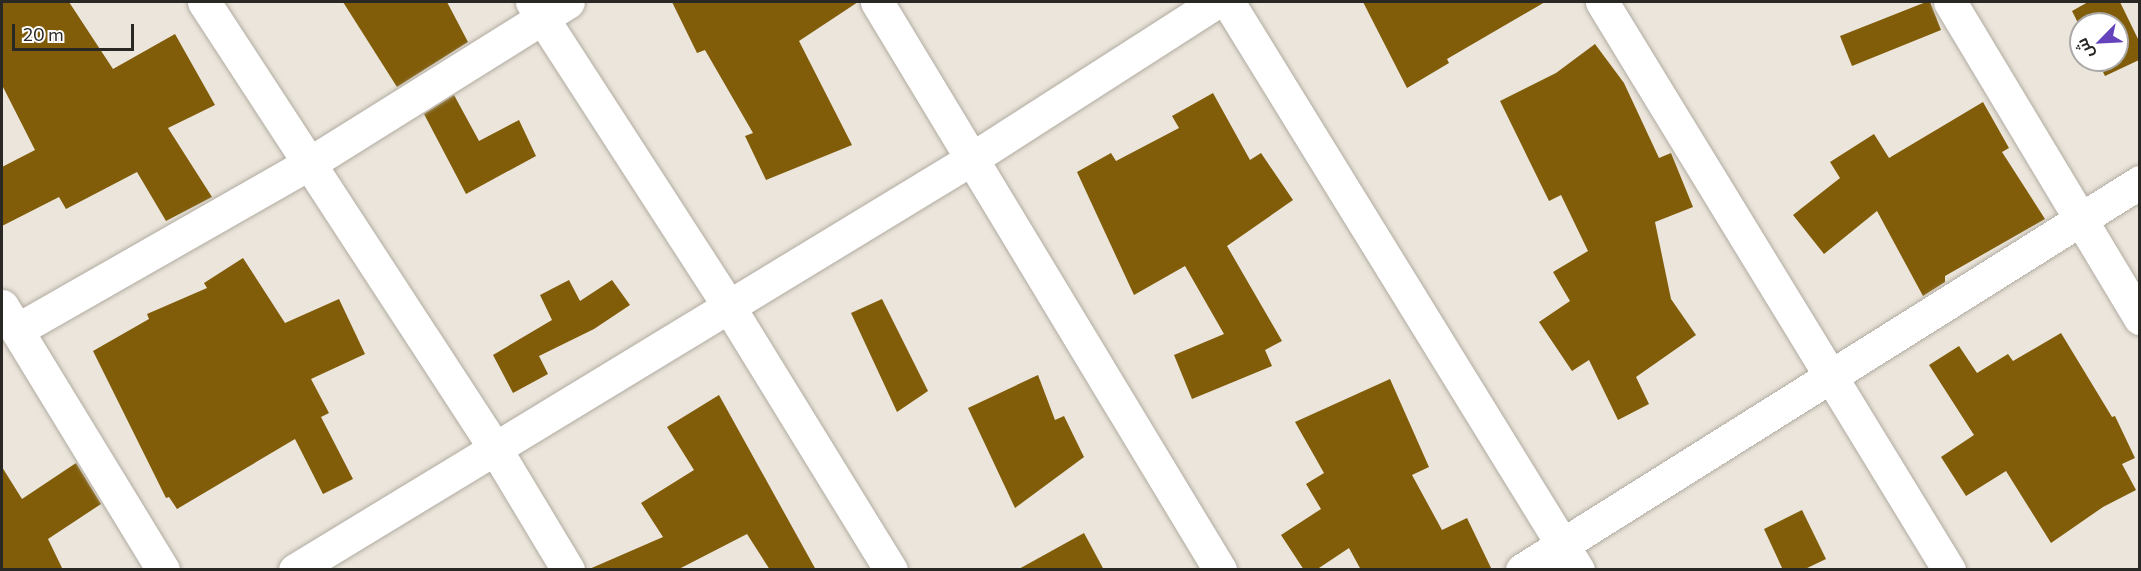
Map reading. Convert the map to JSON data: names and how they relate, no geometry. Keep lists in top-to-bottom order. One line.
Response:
{"scale_bar":"20 m","north":"bottom left"}
